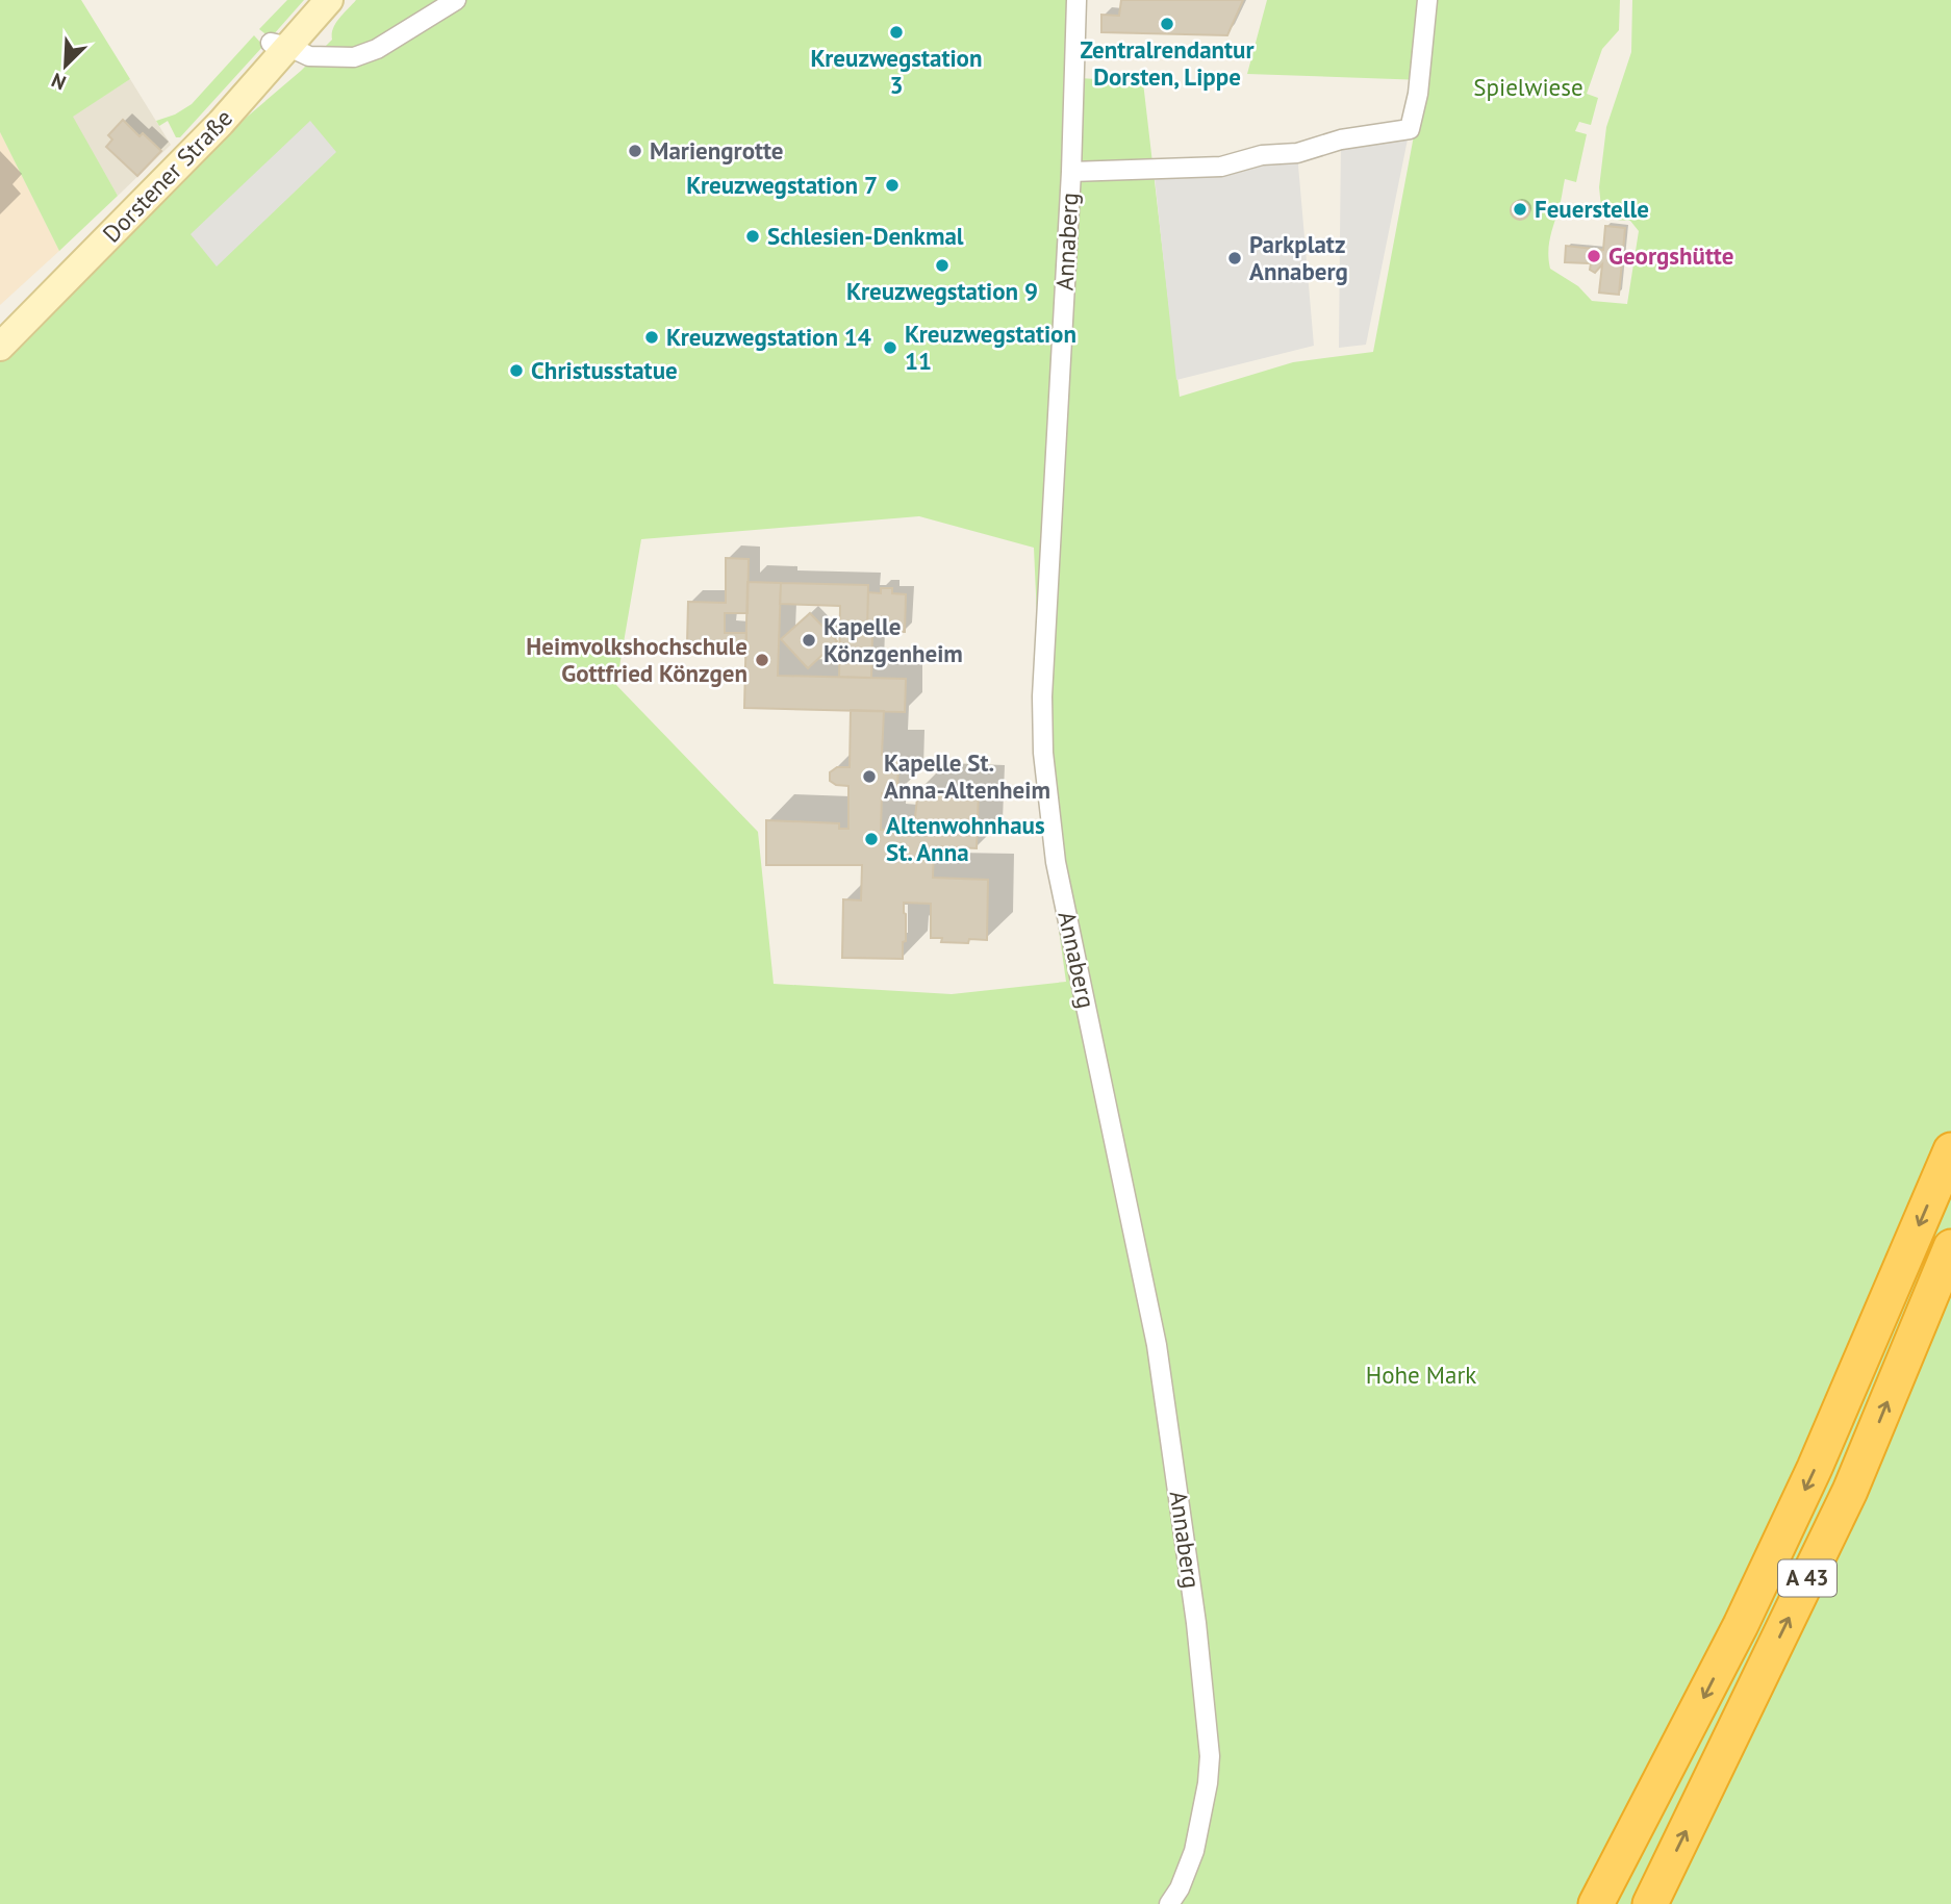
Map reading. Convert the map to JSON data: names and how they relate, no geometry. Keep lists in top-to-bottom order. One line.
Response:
{"streets":{"highway":["A 43"],"main road":["Dorstener Straße"],"street":["Annaberg"]},"parks":["Spielwiese","Hohe Mark"],"places":["Zentralrendantur Dorsten, Lippe","Kreuzwegstation 3","Mariengrotte","Kreuzwegstation 7","Feuerstelle","Schlesien-Denkmal","Georgshütte","Parkplatz Annaberg","Kreuzwegstation 9","Kreuzwegstation 14","Kreuzwegstation 11","Christusstatue","Kapelle Könzgenheim","Heimvolkshochschule Gottfried Könzgen","Kapelle St. Anna-Altenheim","Altenwohnhaus St. Anna"],"north":"bottom left"}
